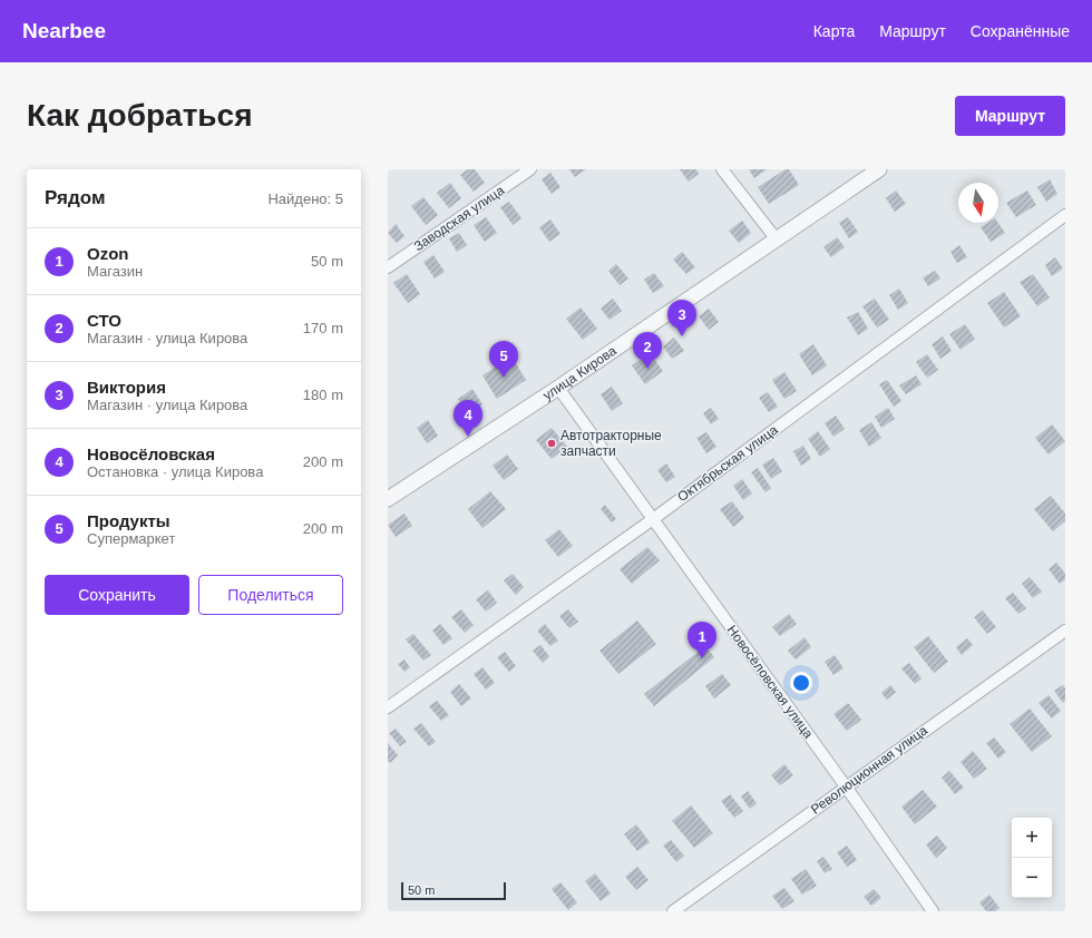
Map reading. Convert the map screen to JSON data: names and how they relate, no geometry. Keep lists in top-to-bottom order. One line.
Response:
{"streets":{"street":["Заводская улица","улица Кирова","Октябрьская улица","Новосёловская улица","Революционная улица"]},"crossings":[["улица Кирова","Новосёловская улица"],["Октябрьская улица","Новосёловская улица"],["Новосёловская улица","Революционная улица"]],"places":["Автотракторные запчасти"],"scale_bar":"50 m","north":"bottom","page":{"header":"Nearbee","nav":["Карта","Маршрут","Сохранённые"],"buttons":["Маршрут",["Сохранить","Поделиться"]],"title":"Как добраться","heading":["Рядом","Найдено: 5"],"list":[{"mark":"1","name":"Ozon","note":"Магазин","value":"50 m"},{"mark":"2","name":"СТО","note":"Магазин · улица Кирова","value":"170 m"},{"mark":"3","name":"Виктория","note":"Магазин · улица Кирова","value":"180 m"},{"mark":"4","name":"Новосёловская","note":"Остановка · улица Кирова","value":"200 m"},{"mark":"5","name":"Продукты","note":"Супермаркет","value":"200 m"}],"pins":["3","2","5","4","1"],"map_buttons":["+","−"],"scale":"50 m"}}
